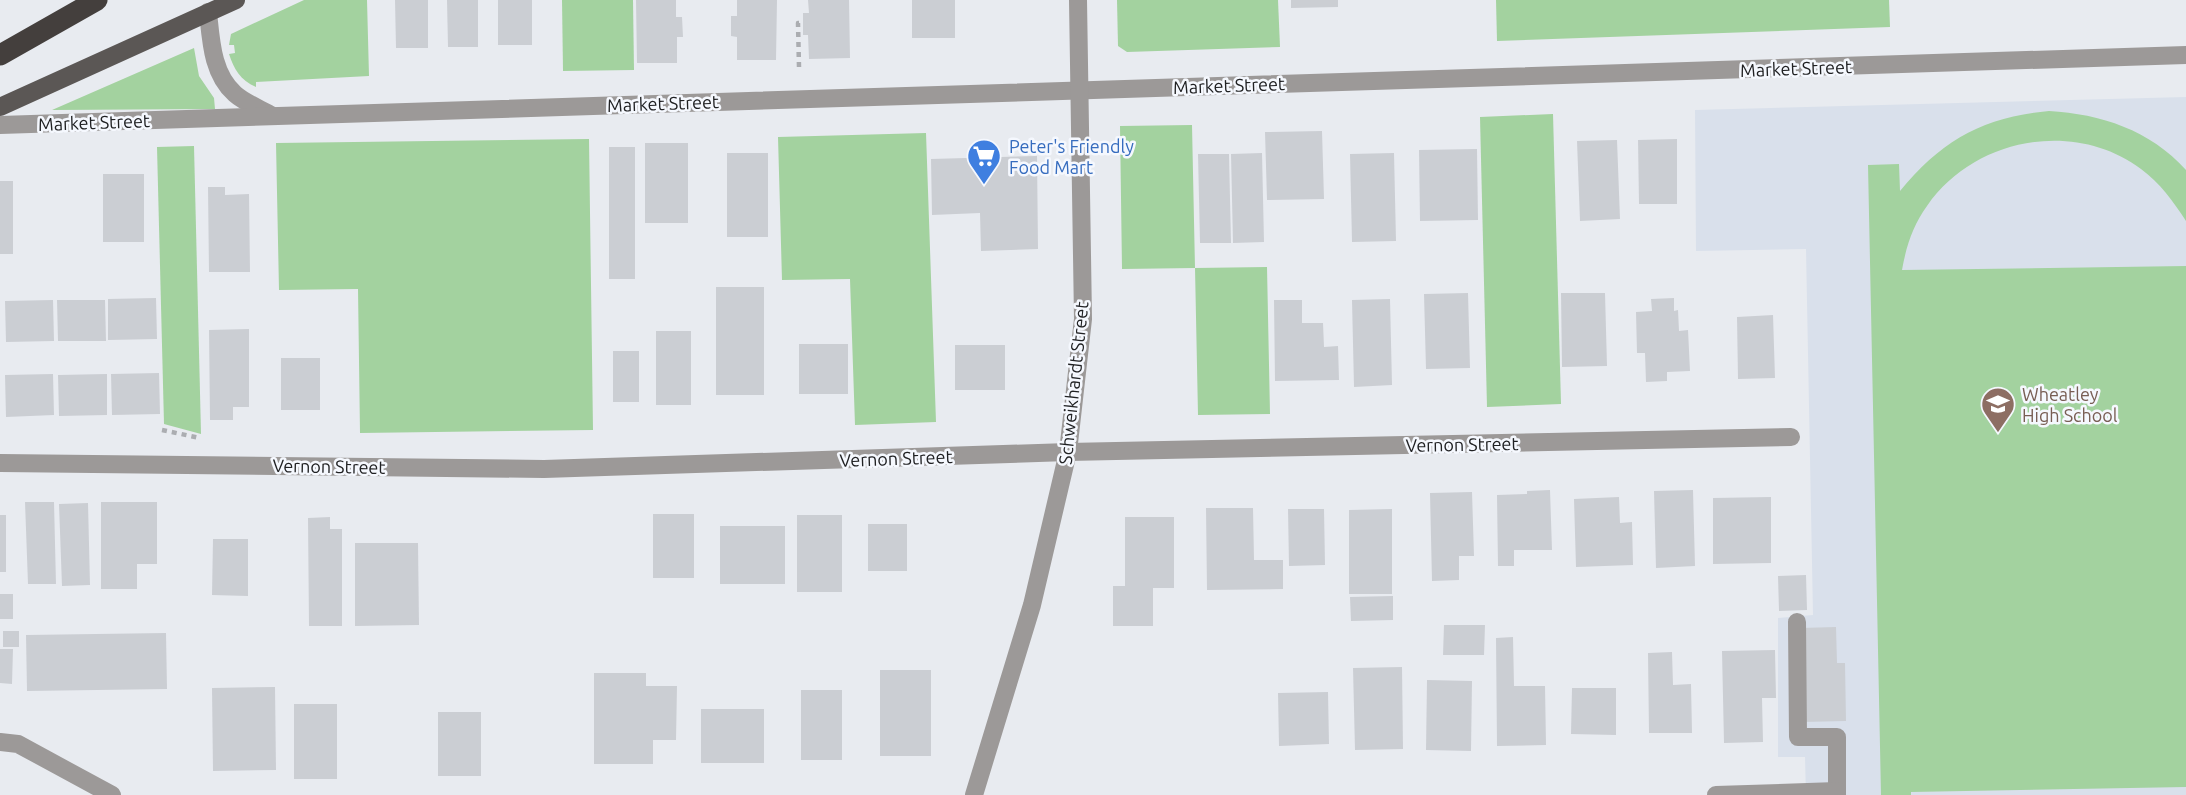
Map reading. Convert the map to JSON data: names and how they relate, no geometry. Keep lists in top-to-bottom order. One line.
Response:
{"streets":{"street":["Market Street","Schweikhardt Street","Vernon Street"]},"crossings":[["Market Street","Schweikhardt Street"],["Schweikhardt Street","Vernon Street"]],"places":{"supermarket":["Peter's Friendly Food Mart"],"school or university":["Wheatley High School"]}}
